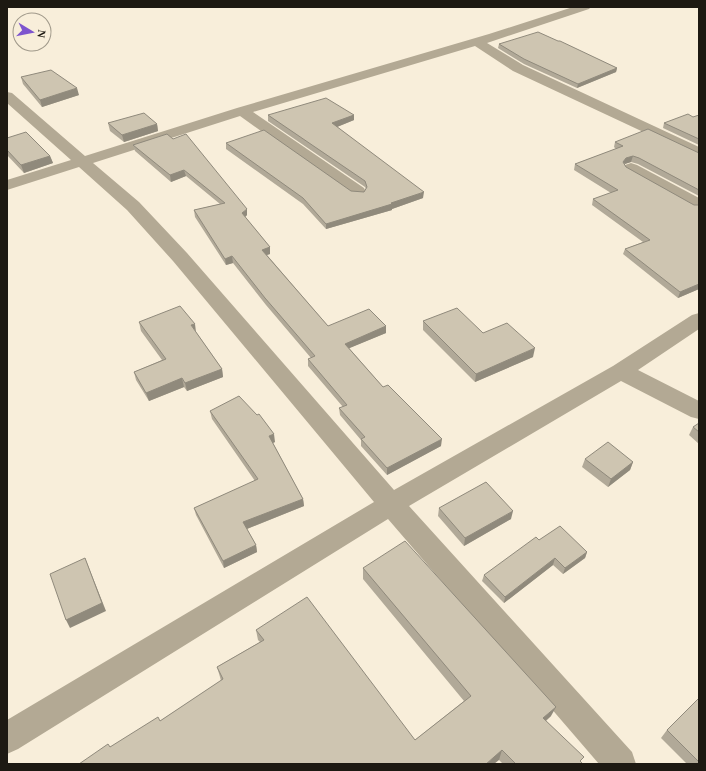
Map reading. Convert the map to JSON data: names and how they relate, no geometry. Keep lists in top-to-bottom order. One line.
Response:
{"north":"right"}
